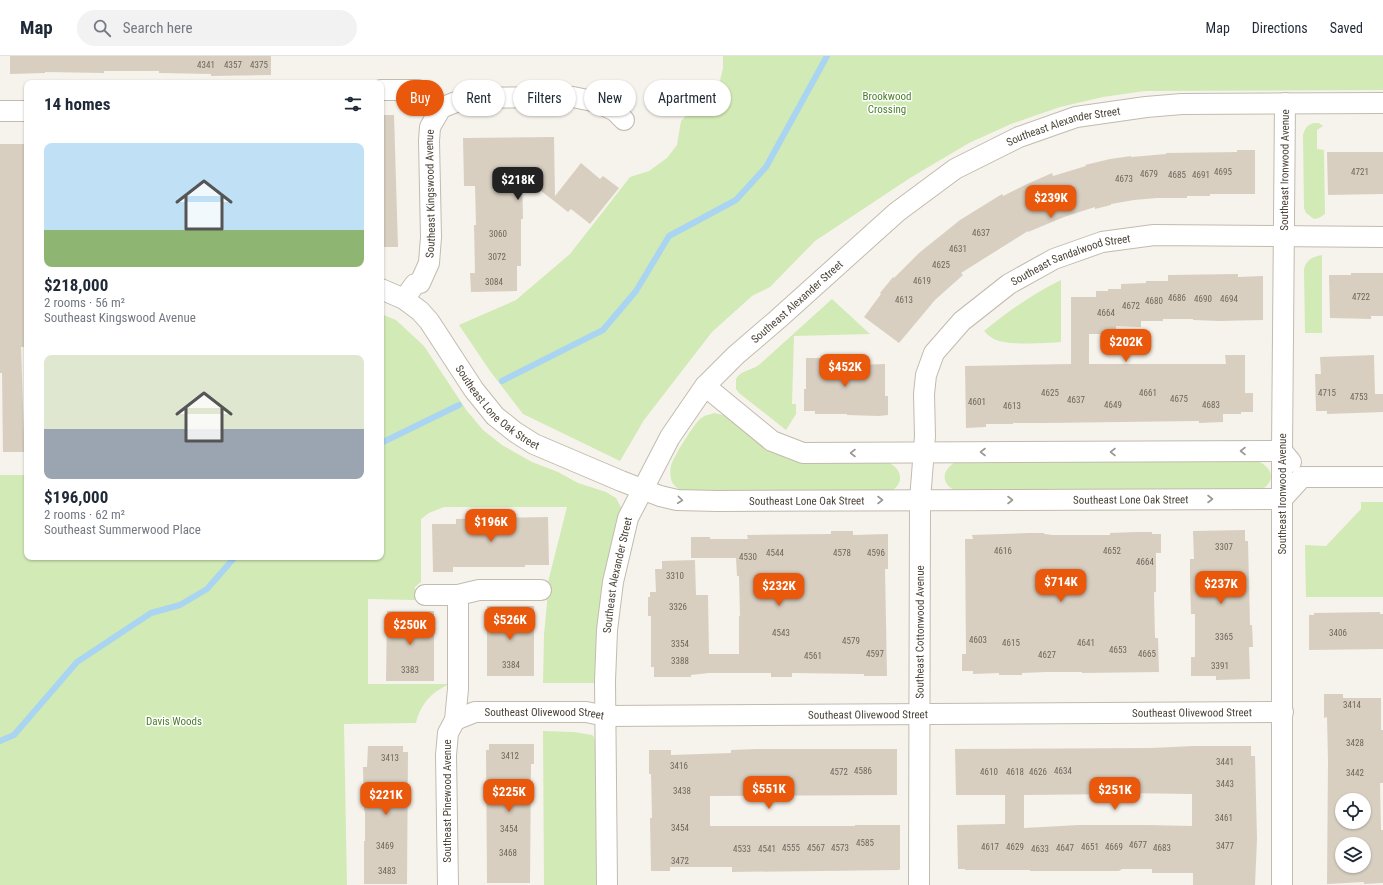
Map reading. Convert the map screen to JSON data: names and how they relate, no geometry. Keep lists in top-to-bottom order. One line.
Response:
{"streets":{"street":["Southeast Alexander Street","Southeast Ironwood Avenue","Southeast Kingswood Avenue","Southeast Sandalwood Street","Southeast Lone Oak Street","Southeast Cottonwood Avenue","Southeast Olivewood Street","Southeast Pinewood Avenue"]},"crossings":[["Southeast Alexander Street","Southeast Ironwood Avenue"],["Southeast Alexander Street","Southeast Lone Oak Street"],["Southeast Alexander Street","Southeast Olivewood Street"],["Southeast Ironwood Avenue","Southeast Sandalwood Street"],["Southeast Ironwood Avenue","Southeast Lone Oak Street"],["Southeast Ironwood Avenue","Southeast Olivewood Street"],["Southeast Kingswood Avenue","Southeast Lone Oak Street"],["Southeast Sandalwood Street","Southeast Lone Oak Street"],["Southeast Sandalwood Street","Southeast Cottonwood Avenue"],["Southeast Lone Oak Street","Southeast Cottonwood Avenue"],["Southeast Cottonwood Avenue","Southeast Olivewood Street"],["Southeast Olivewood Street","Southeast Pinewood Avenue"]],"parks":["Brookwood Crossing","Davis Woods"],"house_numbers":["4341","4357","4375","4695","4721","4679","4685","4691","4673","4637","3060","4631","3072","4625","4619","3084","4722","4686","4690","4694","4613","4680","4672","4664","4625","4661","4715","4753","4675","4637","4601","4649","4683","4613","3307","4616","4652","4544","4578","4596","4530","4664","3310","3326","4543","3406","3365","4603","4579","4615","4641","3354","4653","4597","4665","4627","4561","3388","3384","3391","3383","3414","3428","3412","3413","3441","3416","4586","4634","4572","4610","4618","4626","3442","3443","3438","3461","3454","3454","4585","4677","3469","3477","4617","4629","4651","4669","4555","4567","4573","4647","4683","4533","4541","4633","3468","3472","3483"],"page":{"header":"Map","search":"Search here","nav":["Map","Directions","Saved"],"chip":["Buy","Rent","Filters","New","Apartment"],"heading":"14 homes","list":[{"name":"$218,000","note":"2 rooms · 56 m² · Southeast Kingswood Avenue"},{"name":"$196,000","note":"2 rooms · 62 m² · Southeast Summerwood Place"}],"price":["$218K","$239K","$202K","$452K","$196K","$714K","$237K","$232K","$526K","$250K","$551K","$251K","$225K","$221K"]}}
